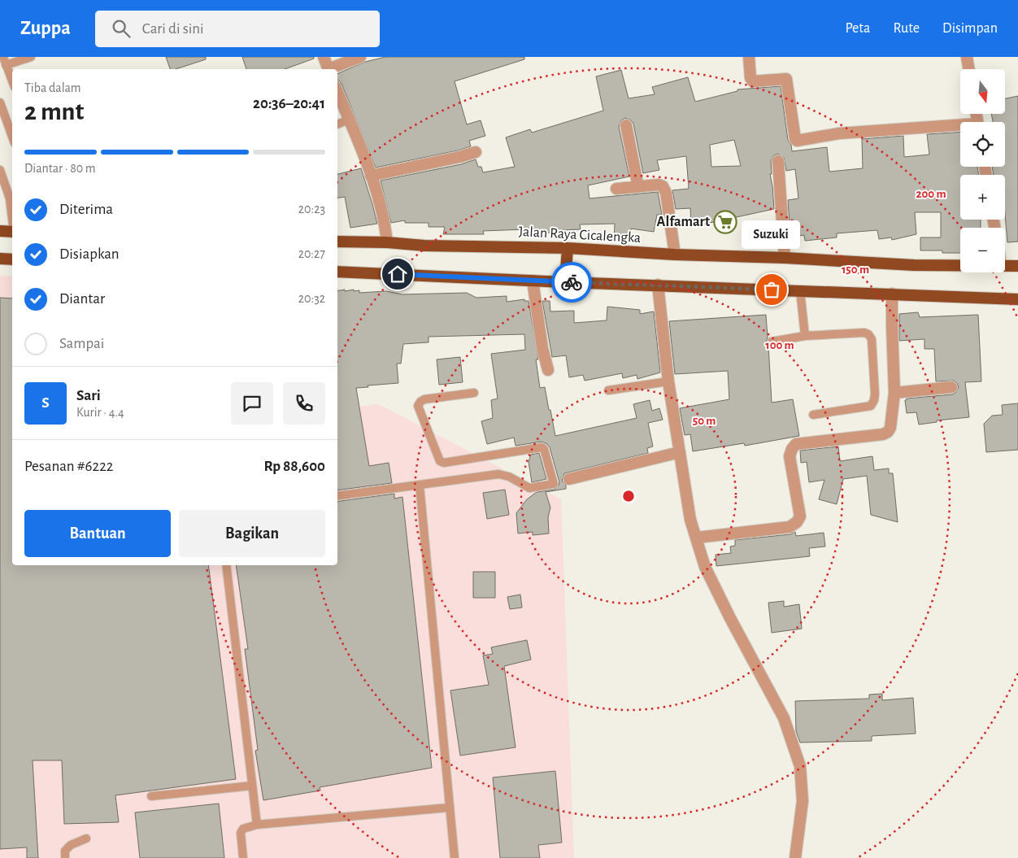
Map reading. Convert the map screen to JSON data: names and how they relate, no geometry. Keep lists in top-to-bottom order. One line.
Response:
{"streets":{"highway":["Jalan Raya Cicalengka"]},"places":{"supermarket":["Alfamart"],"other":["Suzuki"]},"north":"bottom","page":{"header":"Zuppa","search":"Cari di sini","nav":["Peta","Rute","Disimpan"],"map_buttons":["+","−"],"heading":["2 mnt","Tiba dalam","20:36–20:41"],"panel":["Sari","Kurir · 4.4","Pesanan #6222","Rp 88,600"],"bar":"Diantar · 80 m","list":[["Diterima","20:23"],["Disiapkan","20:27"],["Diantar","20:32"],"Sampai"],"bubble":"Suzuki","round":"S","buttons":["Bantuan","Bagikan"]},"rings":["200 m","150 m","100 m","50 m"]}
